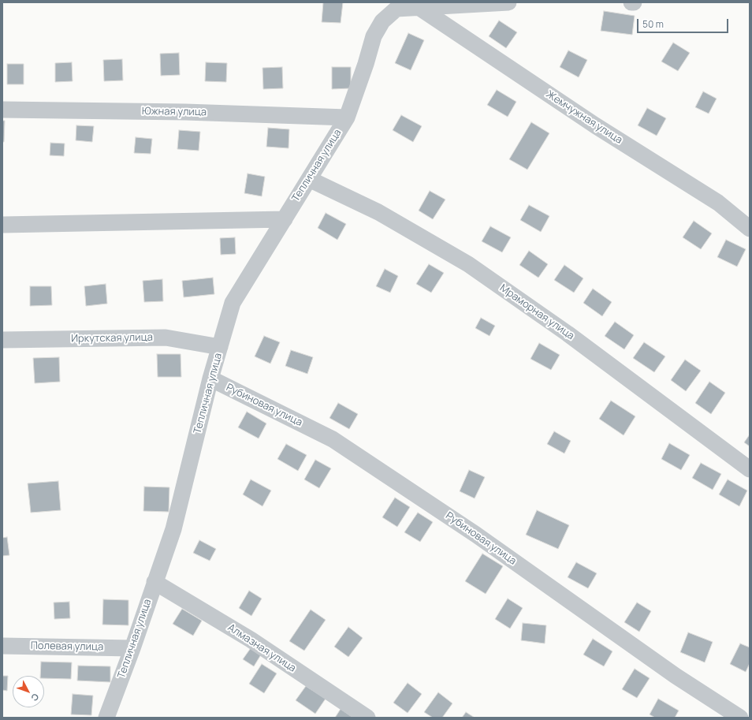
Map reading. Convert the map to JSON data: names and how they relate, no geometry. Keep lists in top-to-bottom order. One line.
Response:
{"streets":{"street":["Южная улица","Жемчужная улица","Тепличная улица","Мраморная улица","Иркутская улица","Рубиновая улица","Полевая улица","Алмазная улица"]},"crossings":[["Южная улица","Тепличная улица"],["Жемчужная улица","Тепличная улица"],["Тепличная улица","Мраморная улица"],["Тепличная улица","Иркутская улица"],["Тепличная улица","Рубиновая улица"],["Тепличная улица","Полевая улица"],["Тепличная улица","Алмазная улица"]],"scale_bar":"50 m","north":"bottom right"}
